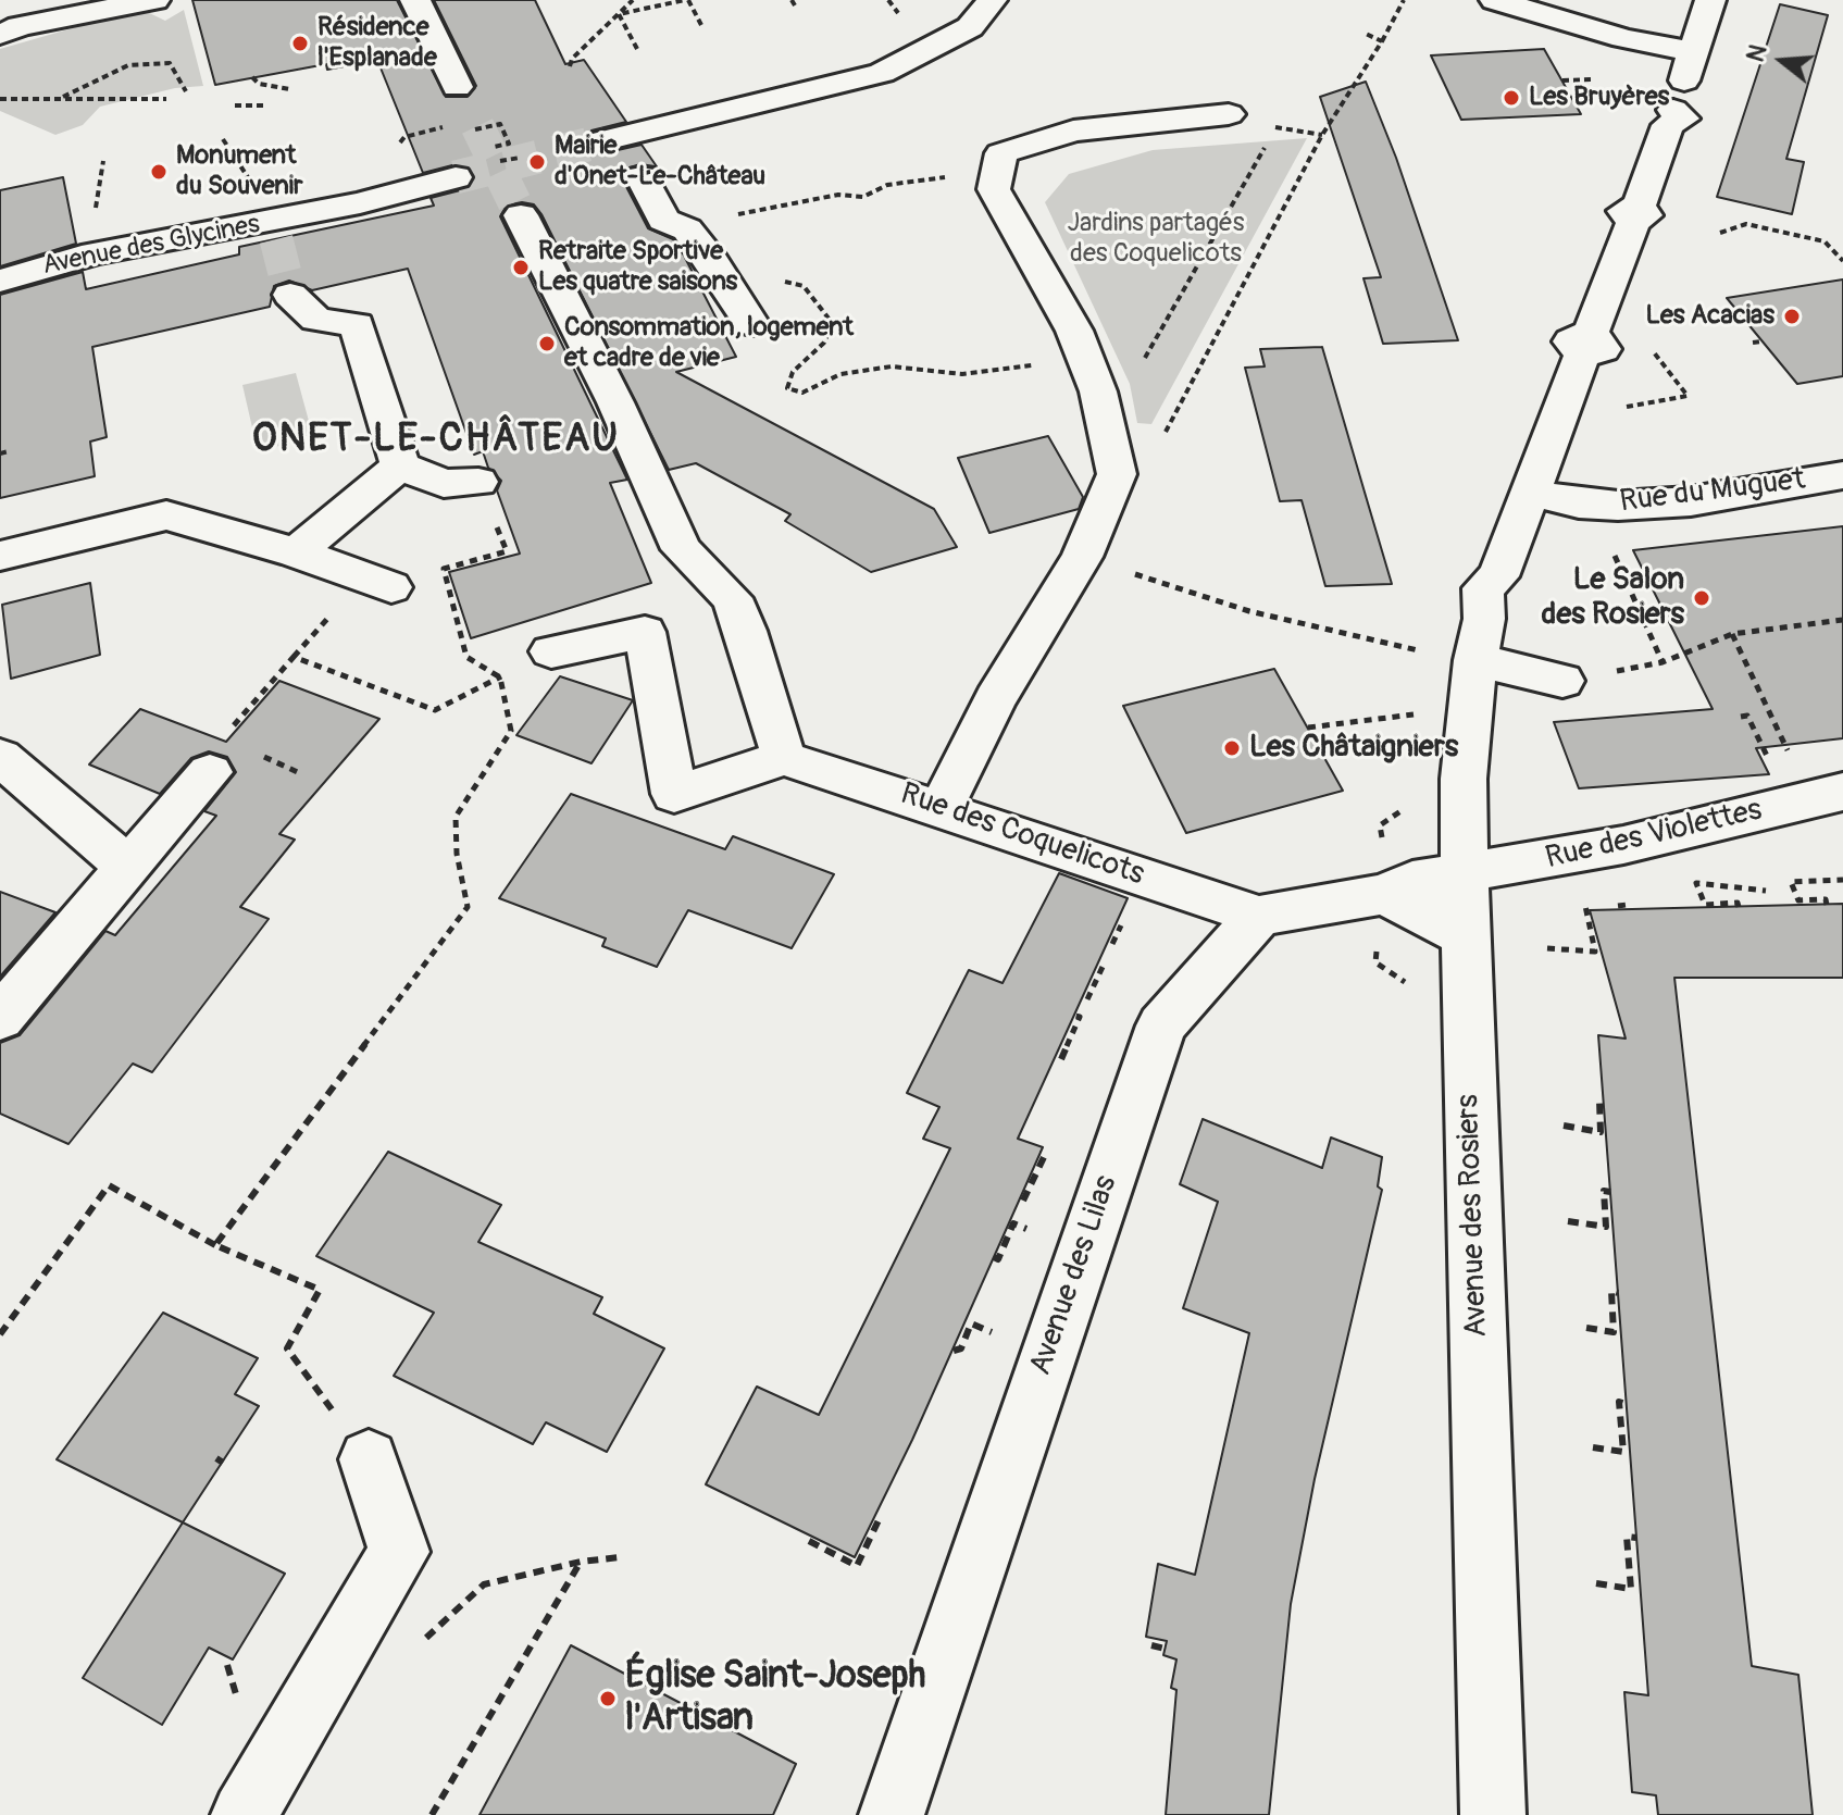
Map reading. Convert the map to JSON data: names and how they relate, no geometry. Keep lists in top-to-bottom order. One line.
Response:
{"streets":{"street":["Avenue des Glycines","Rue du Muguet","Rue des Coquelicots","Rue des Violettes","Avenue des Rosiers","Avenue des Lilas"]},"crossings":[["Rue du Muguet","Avenue des Rosiers"],["Rue des Coquelicots","Avenue des Lilas"],["Rue des Violettes","Avenue des Rosiers"]],"districts":["ONET-LE-CHÂTEAU"],"parks":["Jardins partagés des Coquelicots"],"places":["Résidence l'Esplanade","Les Bruyères","Mairie d'Onet-Le-Château","Monument du Souvenir","Retraite Sportive Les quatre saisons","Les Acacias","Consommation, logement et cadre de vie","Le Salon des Rosiers","Les Châtaigniers","Église Saint-Joseph l'Artisan"],"north":"left"}
